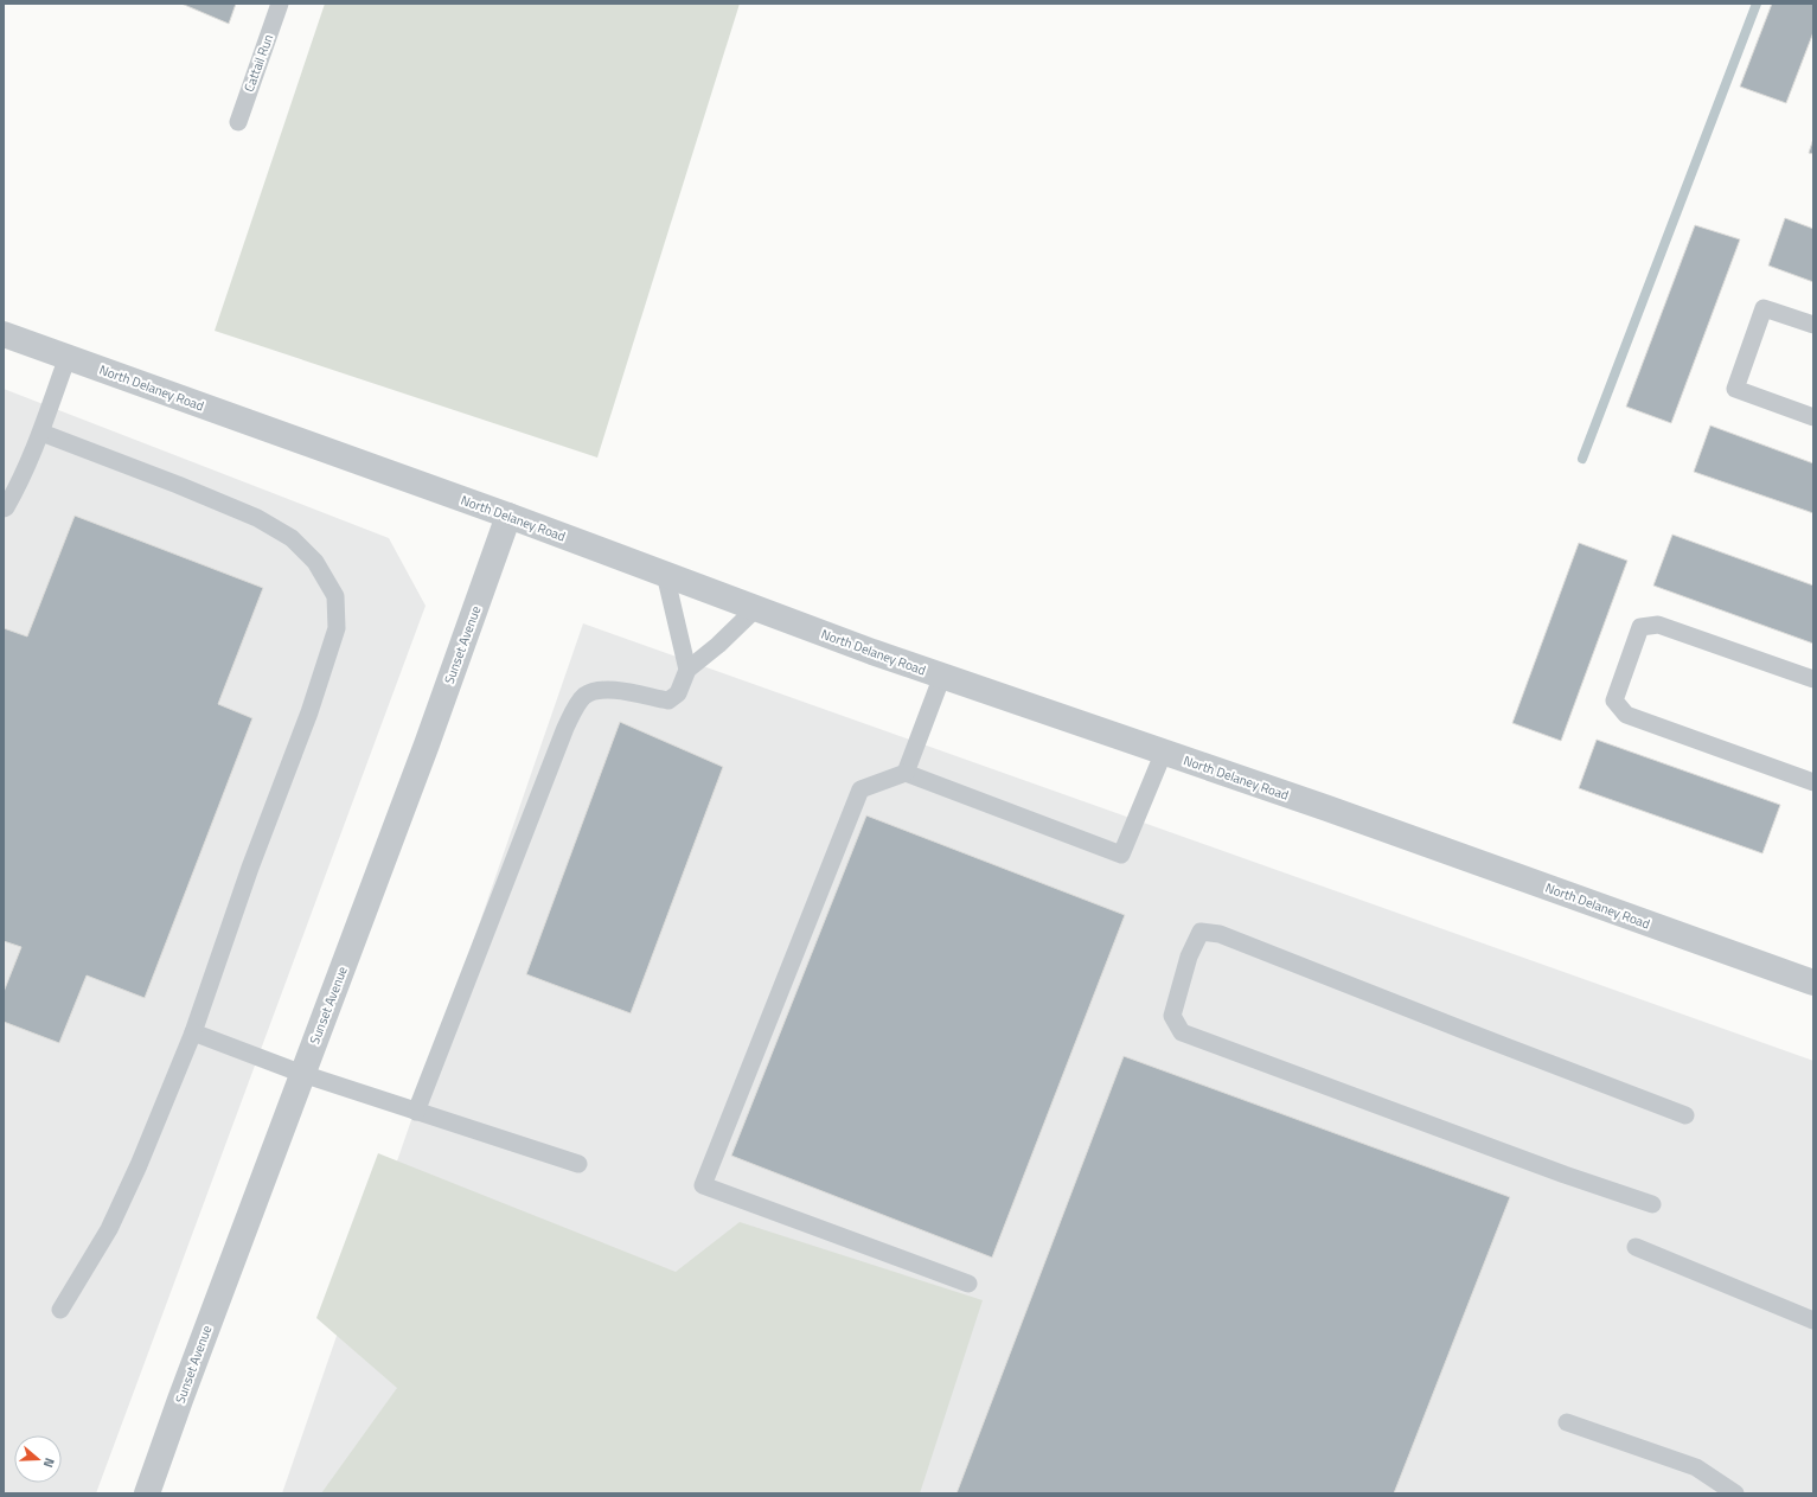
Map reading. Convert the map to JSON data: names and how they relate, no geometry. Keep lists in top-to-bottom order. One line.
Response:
{"streets":{"street":["North Delaney Road","Sunset Avenue"],"lane":["Cattail Run"]},"crossings":[["North Delaney Road","Sunset Avenue"]],"north":"right"}
